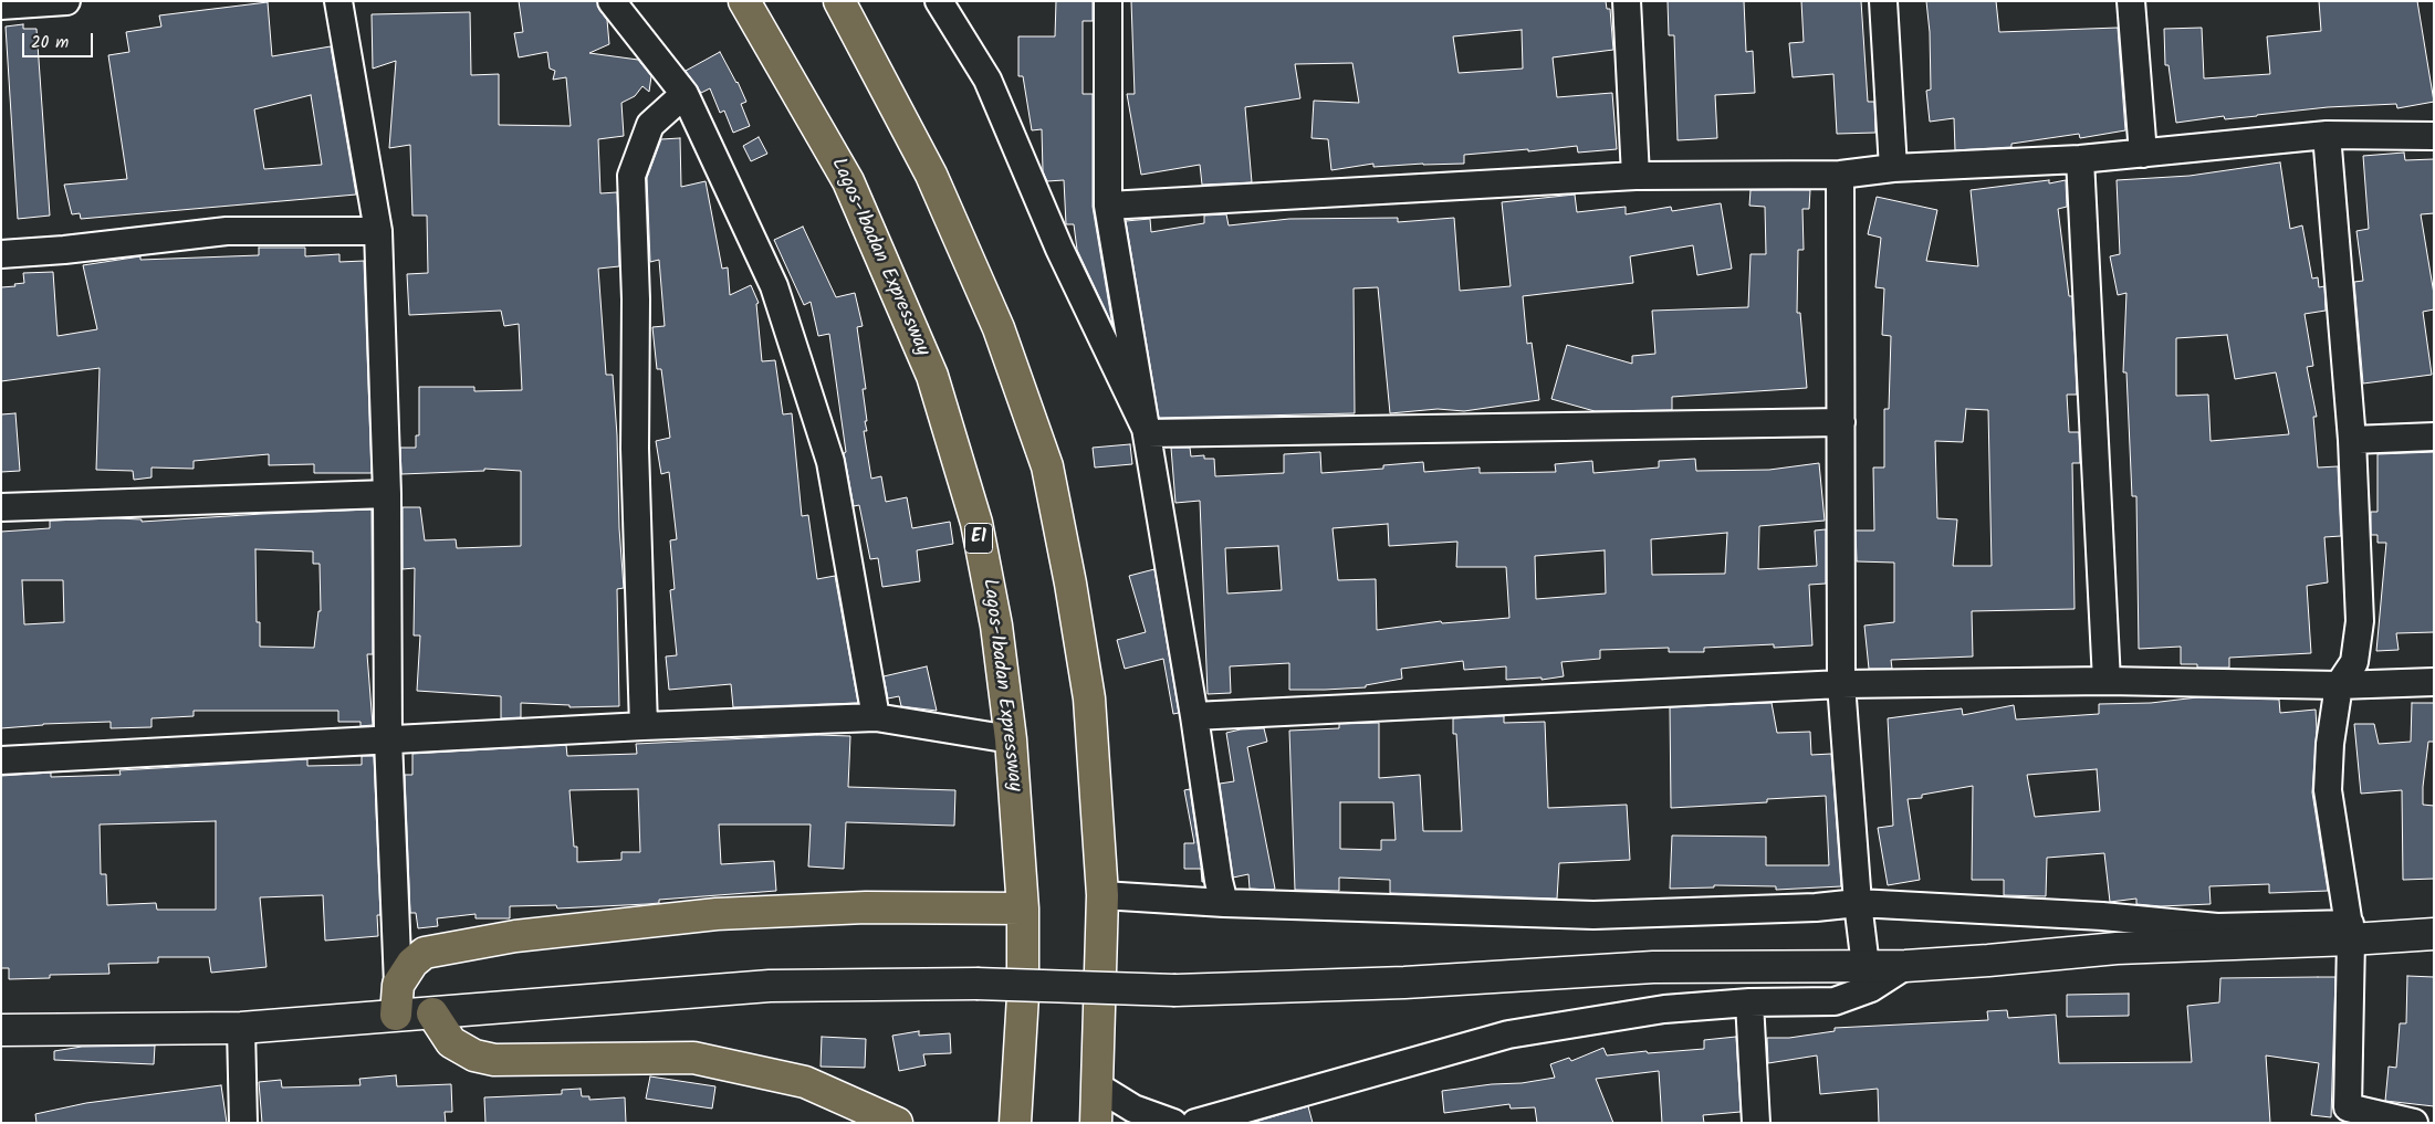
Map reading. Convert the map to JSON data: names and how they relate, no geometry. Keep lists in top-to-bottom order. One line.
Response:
{"streets":{"highway":["Lagos-Ibadan Expressway","E1"]},"scale_bar":"20 m"}
